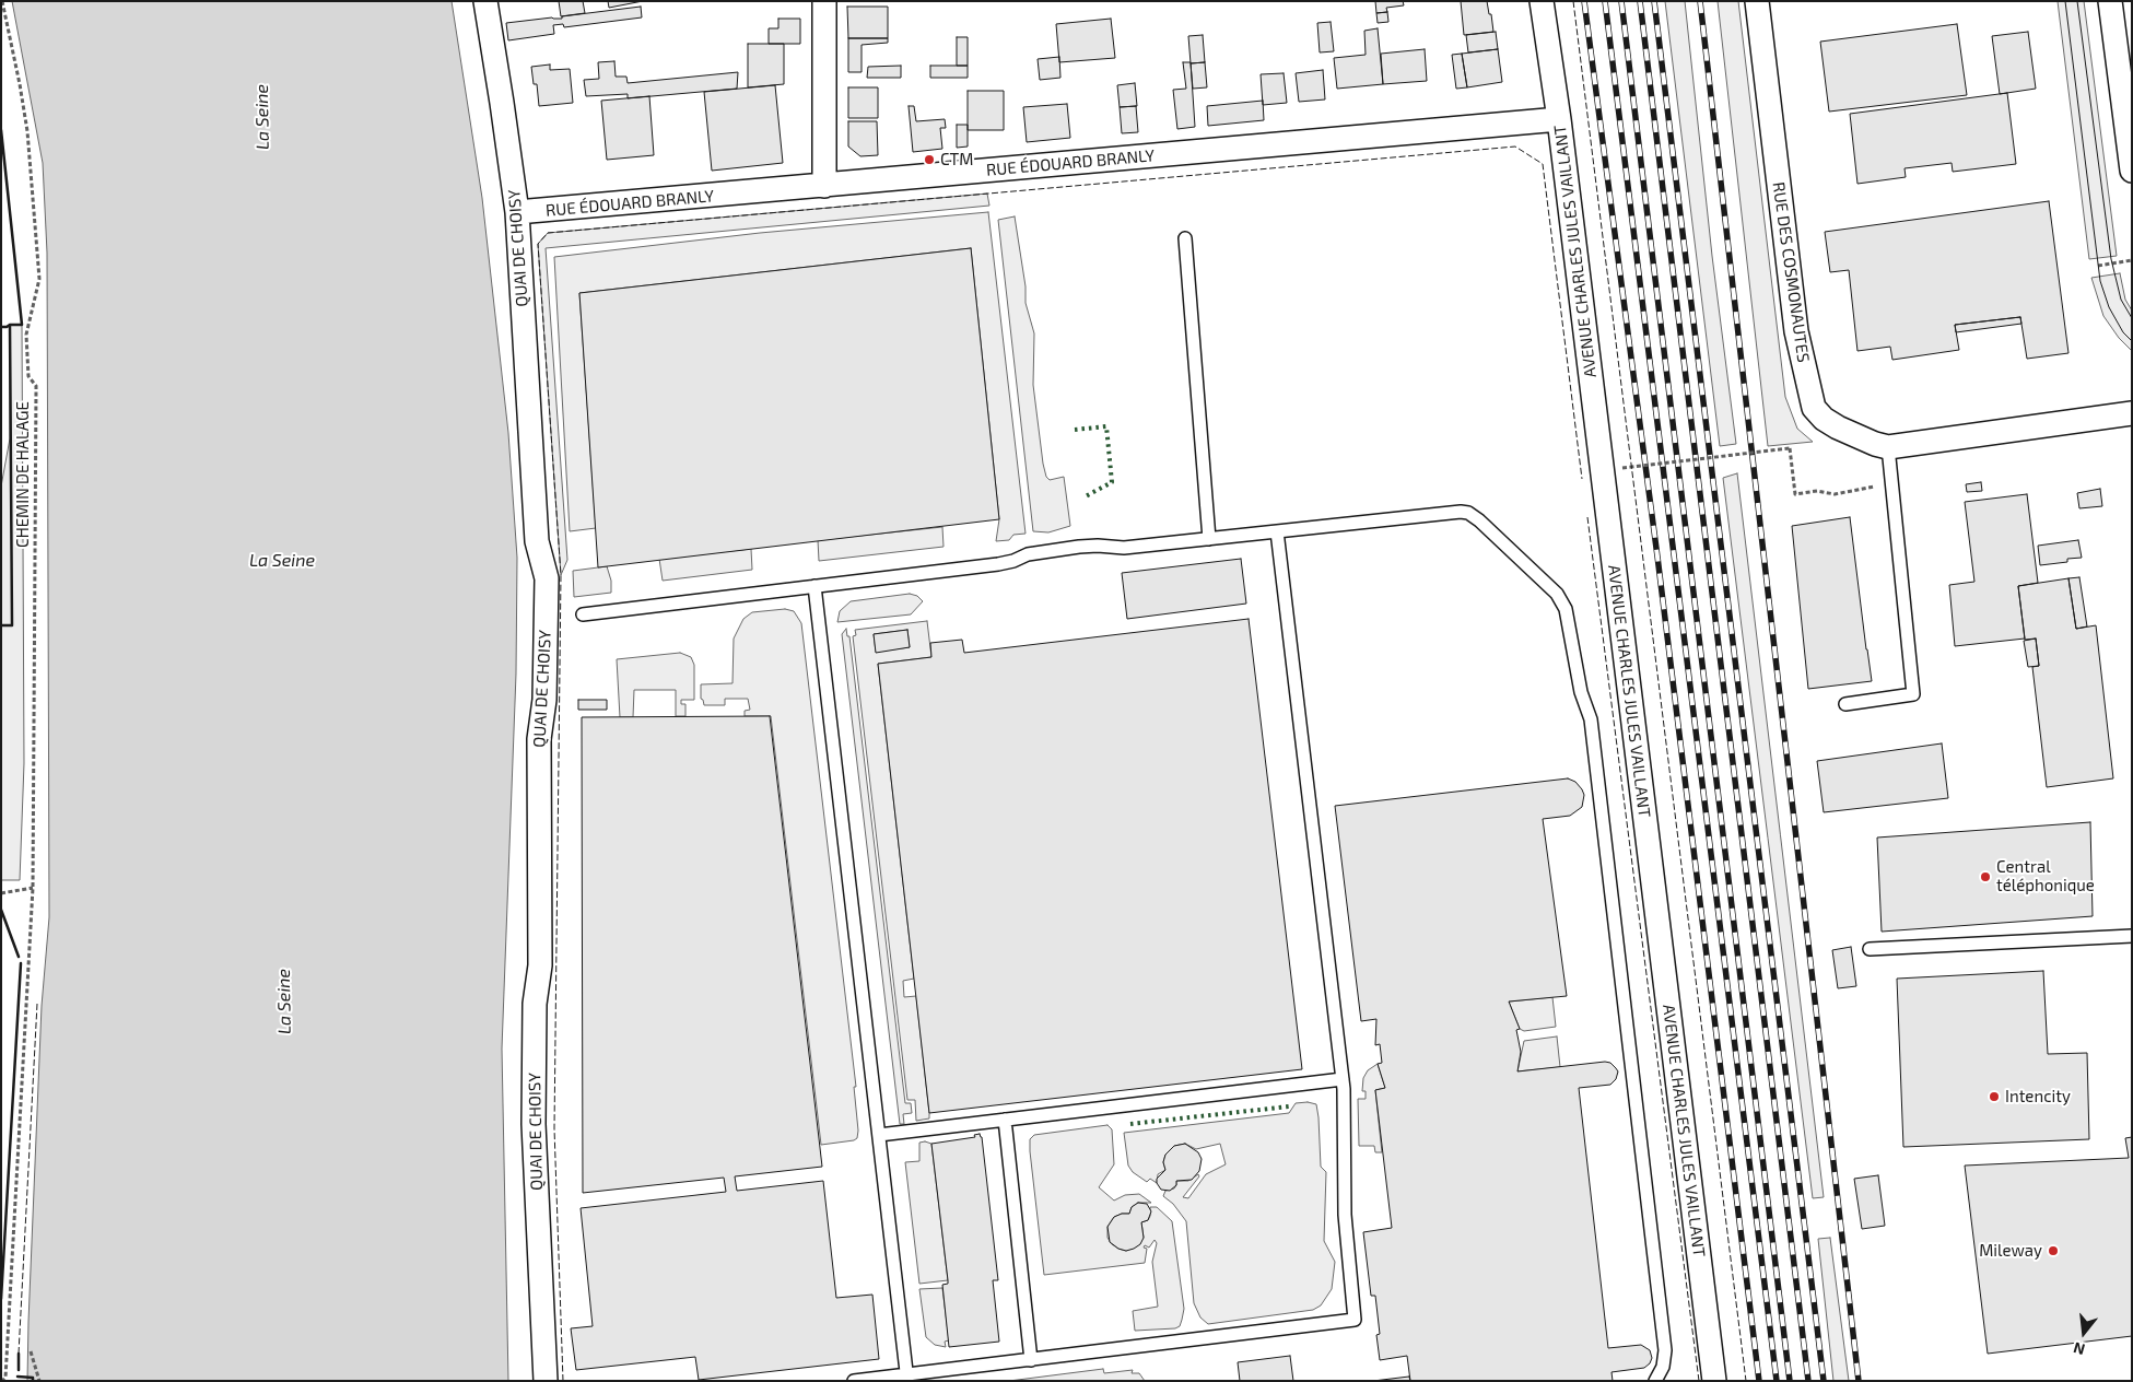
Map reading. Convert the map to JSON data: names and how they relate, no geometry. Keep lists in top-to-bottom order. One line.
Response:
{"streets":{"street":["RUE ÉDOUARD BRANLY","QUAI DE CHOISY","AVENUE CHARLES JULES VAILLANT","RUE DES COSMONAUTES"],"path":["CHEMIN DE HALAGE"]},"crossings":[["RUE ÉDOUARD BRANLY","QUAI DE CHOISY"],["RUE ÉDOUARD BRANLY","AVENUE CHARLES JULES VAILLANT"]],"water":["La Seine"],"places":["CTM","Central téléphonique","Intencity","Mileway"],"north":"bottom"}
